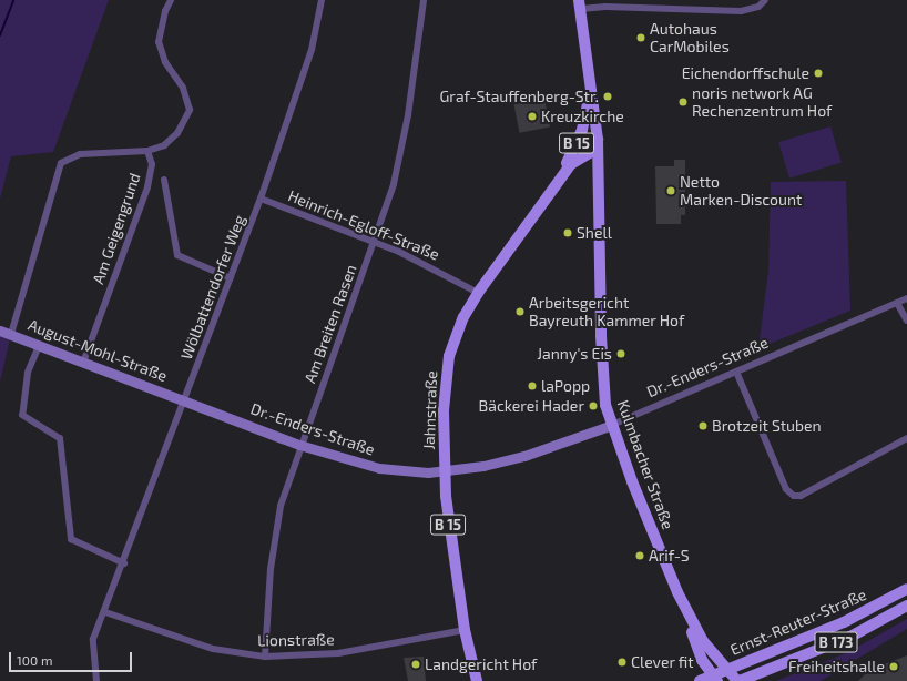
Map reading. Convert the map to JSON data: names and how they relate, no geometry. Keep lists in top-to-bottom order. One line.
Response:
{"streets":{"main road":["B 15","August-Mohl-Straße","Dr.-Enders-Straße","Jahnstraße","Kulmbacher Straße","Ernst-Reuter-Straße","B 173"],"street":["Heinrich-Egloff-Straße","Am Geigengrund","Wölbattendorfer Weg","Am Breiten Rasen","Lionstraße"]},"crossings":[["B 15","Jahnstraße"],["B 15","Kulmbacher Straße"],["Heinrich-Egloff-Straße","Wölbattendorfer Weg"],["Heinrich-Egloff-Straße","Am Breiten Rasen"],["Heinrich-Egloff-Straße","Jahnstraße"],["Am Geigengrund","Wölbattendorfer Weg"],["Am Geigengrund","August-Mohl-Straße"],["Wölbattendorfer Weg","August-Mohl-Straße"],["Wölbattendorfer Weg","Dr.-Enders-Straße"],["Wölbattendorfer Weg","Lionstraße"],["Am Breiten Rasen","Dr.-Enders-Straße"],["Am Breiten Rasen","Lionstraße"],["August-Mohl-Straße","Dr.-Enders-Straße"],["Dr.-Enders-Straße","Jahnstraße"],["Dr.-Enders-Straße","Kulmbacher Straße"],["Jahnstraße","Kulmbacher Straße"],["Jahnstraße","Lionstraße"],["Kulmbacher Straße","Ernst-Reuter-Straße"]],"places":["Autohaus CarMobiles","Eichendorffschule","Graf-Stauffenberg-Str.","noris network AG Rechenzentrum Hof","Kreuzkirche","Netto Marken-Discount","Shell","Arbeitsgericht Bayreuth Kammer Hof","Janny's Eis","laPopp","Bäckerei Hader","Brotzeit Stuben","Arif-S","Clever fit","Landgericht Hof","Freiheitshalle"],"scale_bar":"100 m"}
